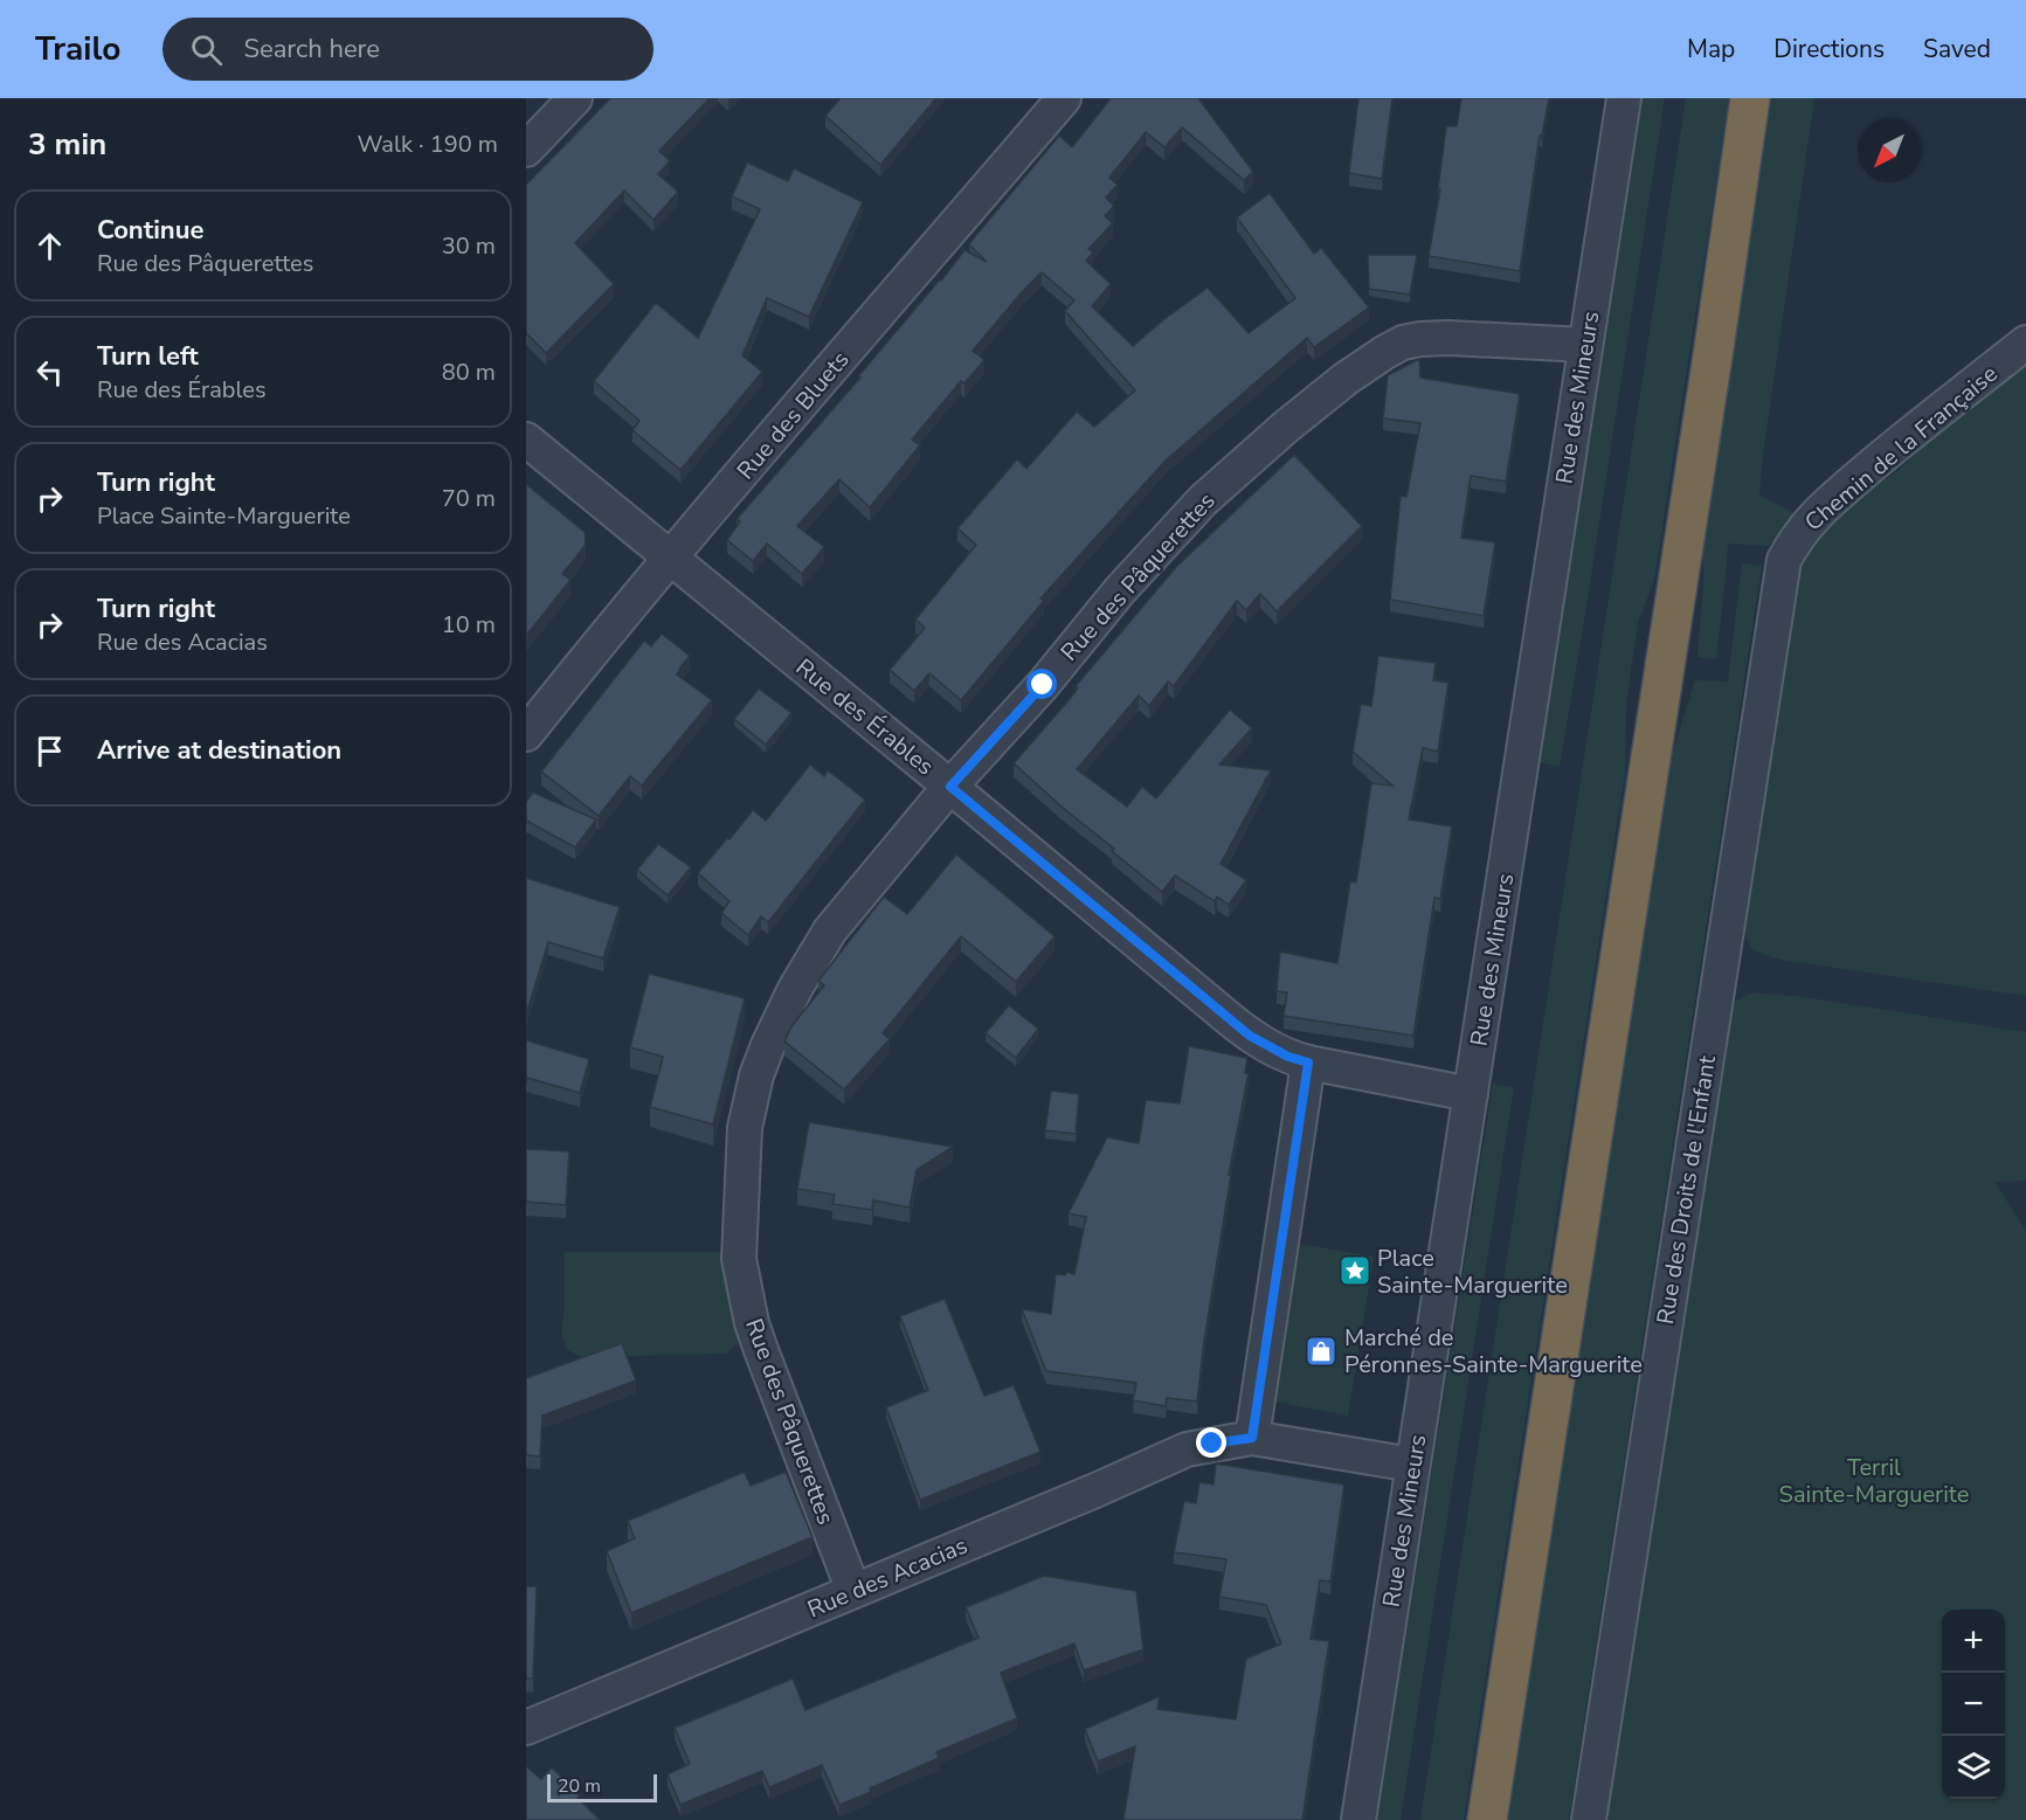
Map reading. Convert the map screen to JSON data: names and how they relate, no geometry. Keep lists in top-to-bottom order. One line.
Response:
{"streets":{"street":["Rue des Mineurs","Rue des Bluets","Chemin de la Française","Rue des Pâquerettes","Rue des Érables","Rue des Droits de l'Enfant","Rue des Acacias"]},"crossings":[["Rue des Mineurs","Rue des Pâquerettes"],["Rue des Bluets","Rue des Érables"],["Chemin de la Française","Rue des Droits de l'Enfant"],["Rue des Pâquerettes","Rue des Érables"],["Rue des Pâquerettes","Rue des Acacias"]],"parks":["Terril Sainte-Marguerite"],"places":{"place":["Place Sainte-Marguerite"],"shop":["Marché de Péronnes-Sainte-Marguerite"]},"scale_bar":"20 m","north":"bottom left","page":{"header":"Trailo","search":"Search here","nav":["Map","Directions","Saved"],"heading":["3 min","Walk · 190 m"],"list":[["Continue","Rue des Pâquerettes","30 m"],["Turn left","Rue des Érables","80 m"],["Turn right","Place Sainte-Marguerite","70 m"],["Turn right","Rue des Acacias","10 m"],"Arrive at destination"],"map_buttons":["+","−"],"scale":"20 m"}}
